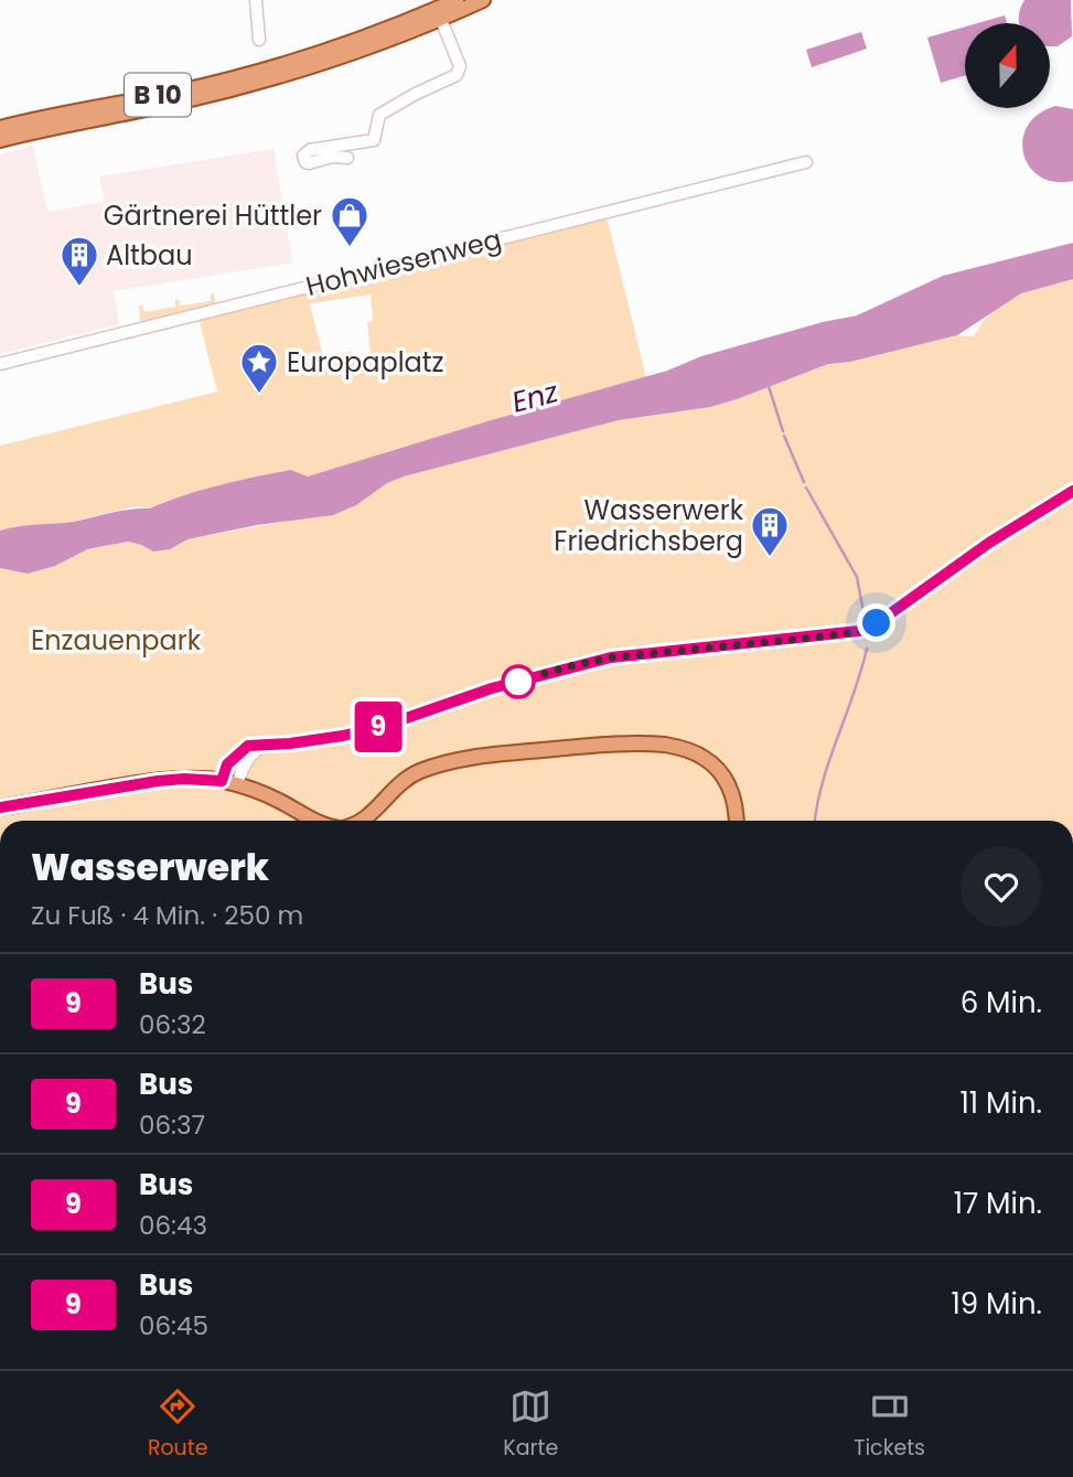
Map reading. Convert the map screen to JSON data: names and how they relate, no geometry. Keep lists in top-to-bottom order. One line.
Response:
{"streets":{"main road":["B 10"],"street":["Hohwiesenweg"]},"water":["Enz"],"parks":["Enzauenpark"],"places":{"shop":["Gärtnerei Hüttler"],"building":["Altbau","Wasserwerk Friedrichsberg"],"place":["Europaplatz"]},"lines":["bus line 9"],"north":"top","page":{"on_map":"9","heading":["Wasserwerk","Zu Fuß · 4 Min. · 250 m"],"list":[{"mark":"9","name":"Bus","note":"06:32","value":"6 Min."},{"mark":"9","name":"Bus","note":"06:37","value":"11 Min."},{"mark":"9","name":"Bus","note":"06:43","value":"17 Min."},{"mark":"9","name":"Bus","note":"06:45","value":"19 Min."}],"tabs":["Route","Karte","Tickets"]}}
